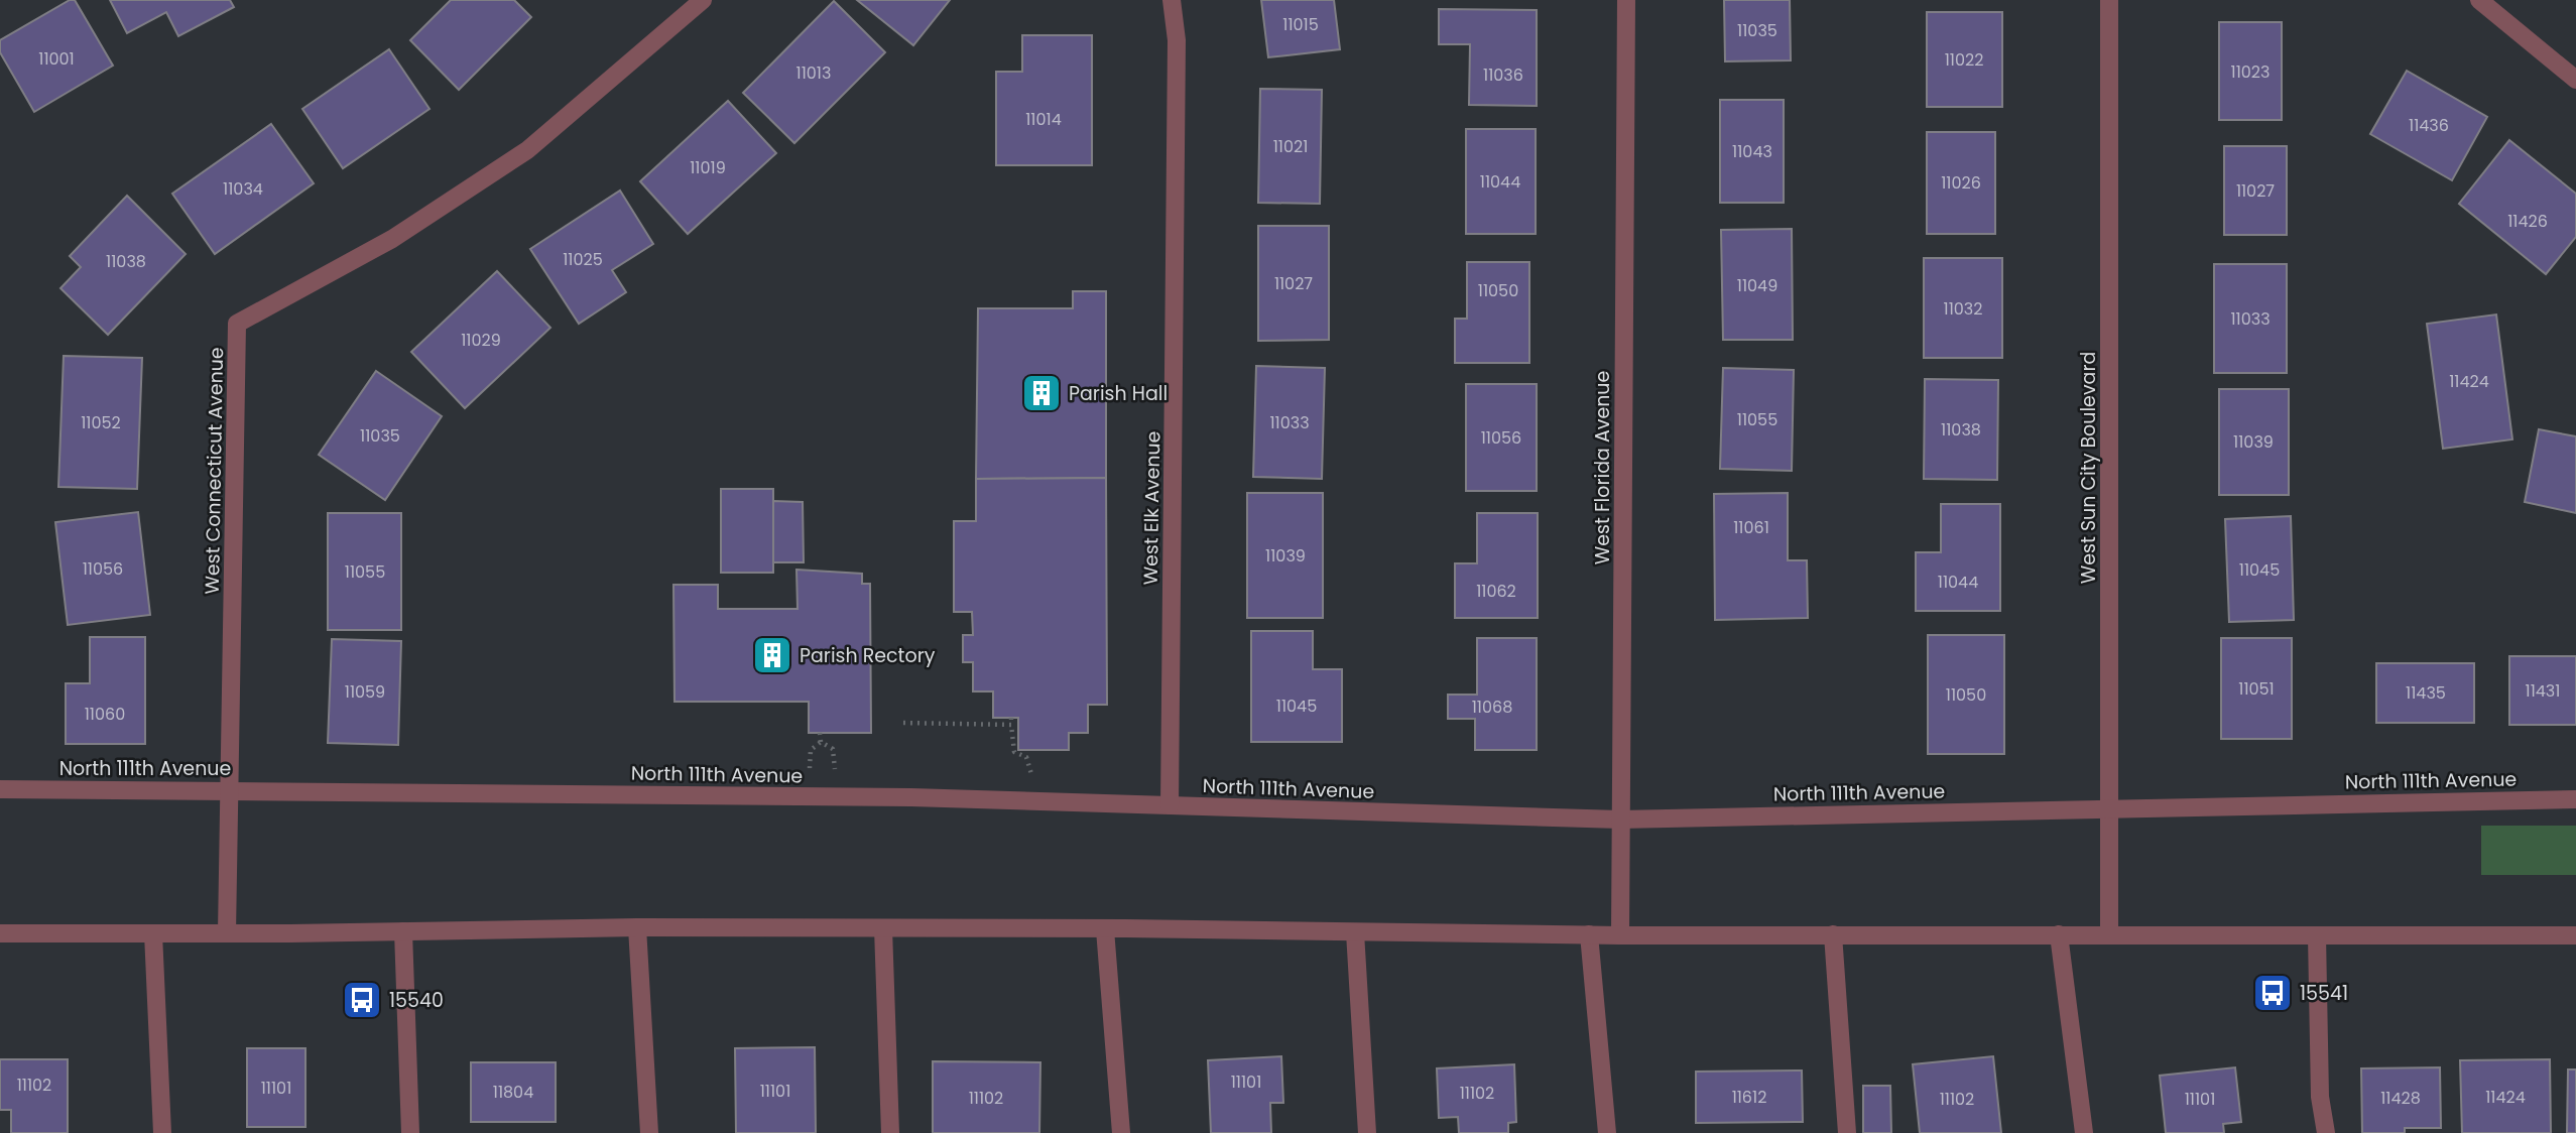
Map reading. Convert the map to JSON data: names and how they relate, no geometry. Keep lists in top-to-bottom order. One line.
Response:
{"streets":{"street":["West Florida Avenue","West Sun City Boulevard","West Connecticut Avenue","West Elk Avenue","North 111th Avenue"]},"crossings":[["West Florida Avenue","North 111th Avenue"],["West Sun City Boulevard","North 111th Avenue"],["West Connecticut Avenue","North 111th Avenue"],["West Elk Avenue","North 111th Avenue"]],"places":{"building":["Parish Hall","Parish Rectory"],"bus stop":["15541","15540"]},"house_numbers":["11015","11035","11001","11022","11023","11013","11036","11014","11436","11021","11043","11019","11044","11026","11034","11027","11426","11025","11038","11027","11049","11050","11032","11033","11029","11424","11055","11052","11033","11038","11035","11056","11039","11061","11039","11056","11045","11055","11044","11062","11051","11431","11059","11435","11050","11045","11068","11060","11101","11102","11101","11101","11804","11102","11612","11424","11102","11428","11102","11101"]}
